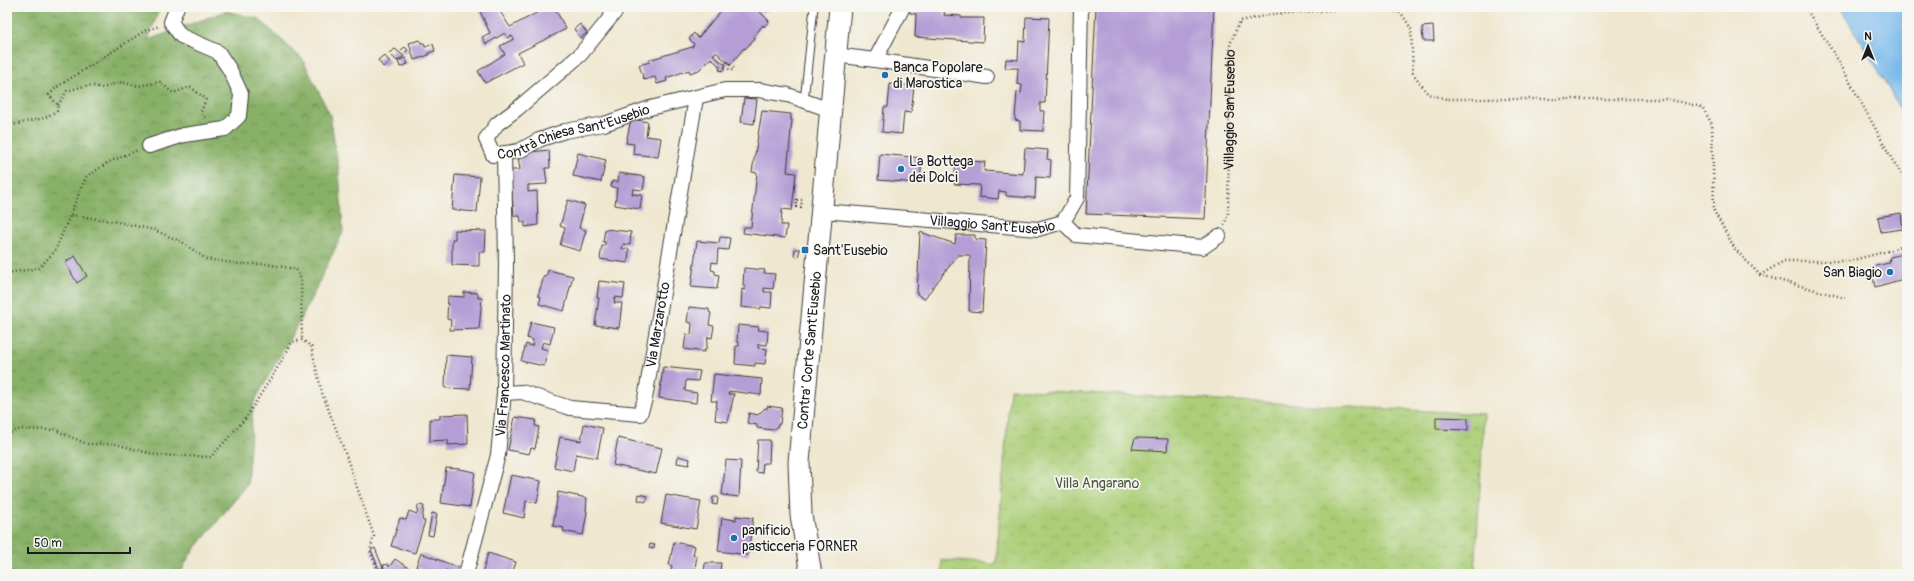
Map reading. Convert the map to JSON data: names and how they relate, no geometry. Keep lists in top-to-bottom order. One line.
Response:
{"streets":{"street":["Contrà Chiesa Sant'Eusebio","Villaggio Sant'Eusebio","Via Marzarotto","Contra' Corte Sant'Eusebio","Via Francesco Martinato"],"path":["Villaggio San'Eusebio"]},"crossings":[["Contrà Chiesa Sant'Eusebio","Via Marzarotto"],["Contrà Chiesa Sant'Eusebio","Contra' Corte Sant'Eusebio"],["Contrà Chiesa Sant'Eusebio","Via Francesco Martinato"],["Villaggio Sant'Eusebio","Contra' Corte Sant'Eusebio"],["Via Marzarotto","Via Francesco Martinato"]],"parks":["Villa Angarano"],"places":{"other":["Banca Popolare di Marostica","La Bottega dei Dolci","San Biagio","panificio pasticceria FORNER"],"transit":["Sant'Eusebio"]},"scale_bar":"50 m","north":"top"}
